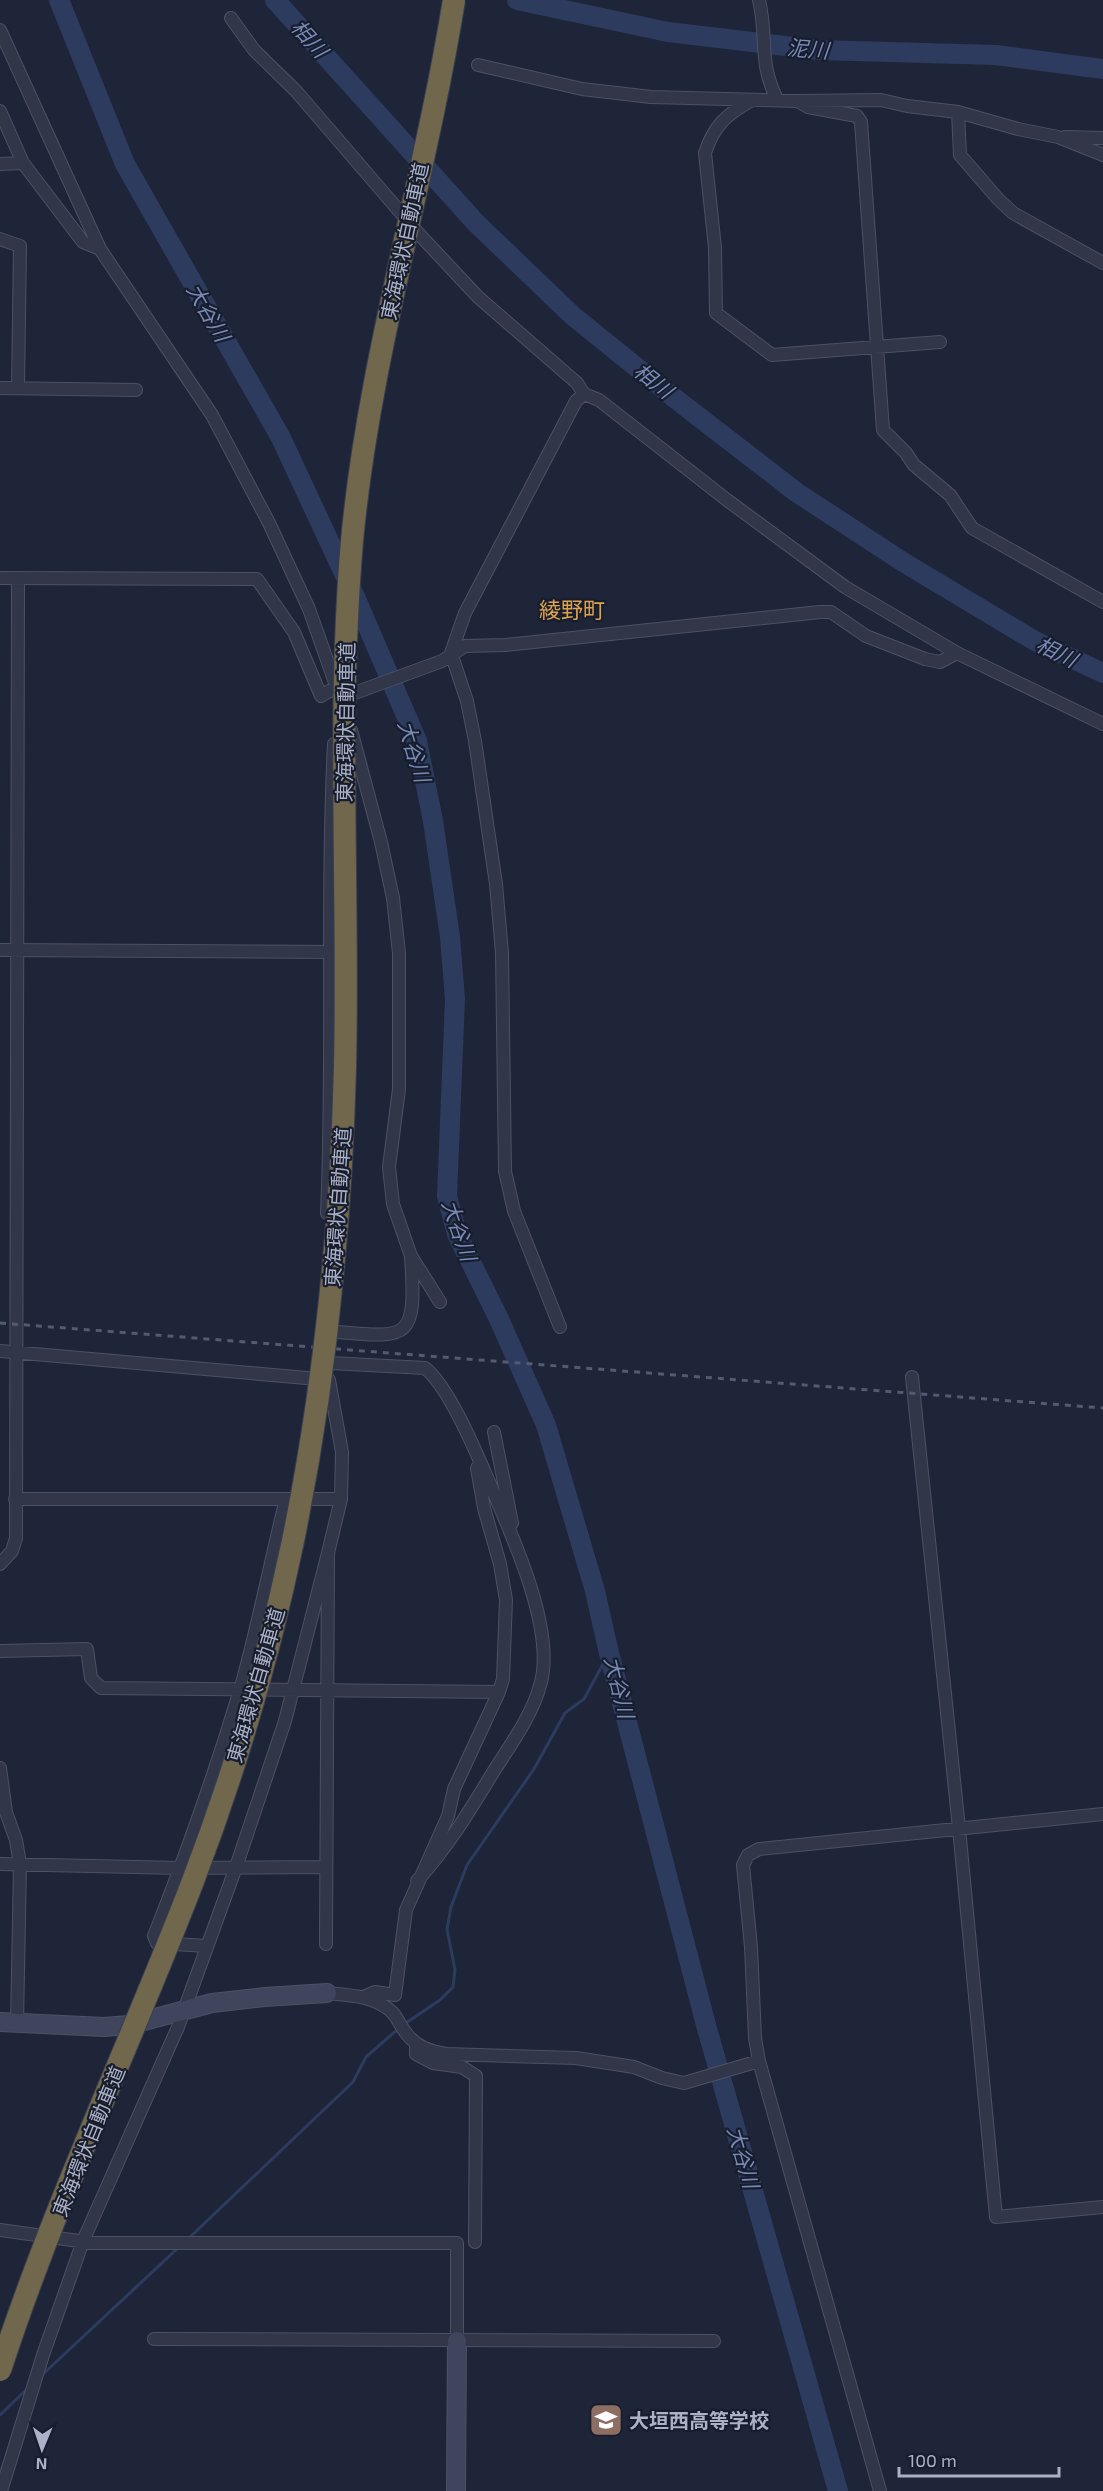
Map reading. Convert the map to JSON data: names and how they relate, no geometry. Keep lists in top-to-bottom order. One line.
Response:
{"streets":{"highway":["東海環状自動車道"]},"districts":["綾野町"],"water":["相川","泥川","大谷川"],"places":{"school or university":["大垣西高等学校"]},"scale_bar":"100 m","north":"bottom"}
